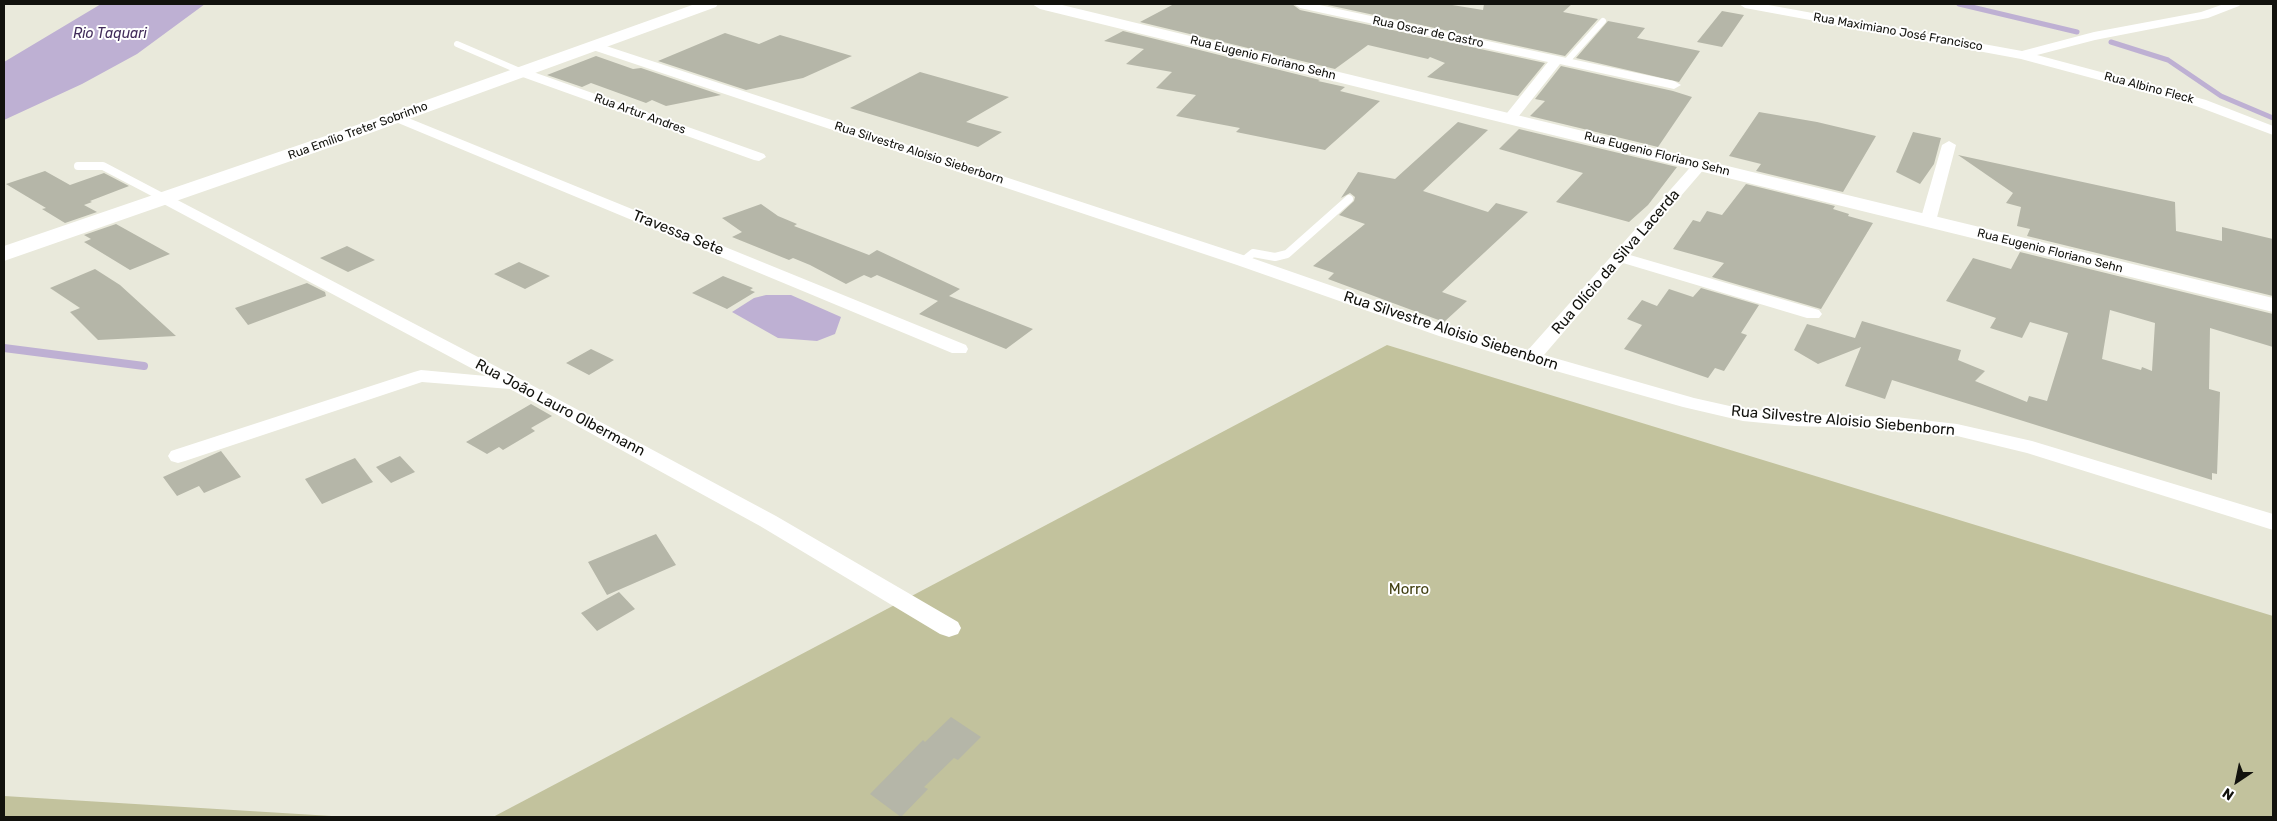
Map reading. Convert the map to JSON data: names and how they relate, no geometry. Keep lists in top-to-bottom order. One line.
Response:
{"streets":{"main road":["Rua Emílio Treter Sobrinho"],"street":["Rua Oscar de Castro","Rua Maximiano José Francisco","Rua Eugenio Floriano Sehn","Rua Albino Fleck","Rua Artur Andres","Rua Silvestre Aloisio Sieberborn","Travessa Sete","Rua Olício da Silva Lacerda","Rua Silvestre Aloisio Siebenborn","Rua João Lauro Olbermann"]},"crossings":[["Rua Maximiano José Francisco","Rua Albino Fleck"],["Rua Eugenio Floriano Sehn","Rua Olício da Silva Lacerda"],["Rua Artur Andres","Rua Emílio Treter Sobrinho"],["Rua Emílio Treter Sobrinho","Rua Silvestre Aloisio Sieberborn"],["Rua Emílio Treter Sobrinho","Travessa Sete"],["Rua Emílio Treter Sobrinho","Rua João Lauro Olbermann"],["Rua Silvestre Aloisio Sieberborn","Rua Silvestre Aloisio Siebenborn"],["Rua Olício da Silva Lacerda","Rua Silvestre Aloisio Siebenborn"]],"water":["Rio Taquari"],"parks":["Morro"],"north":"bottom left"}
